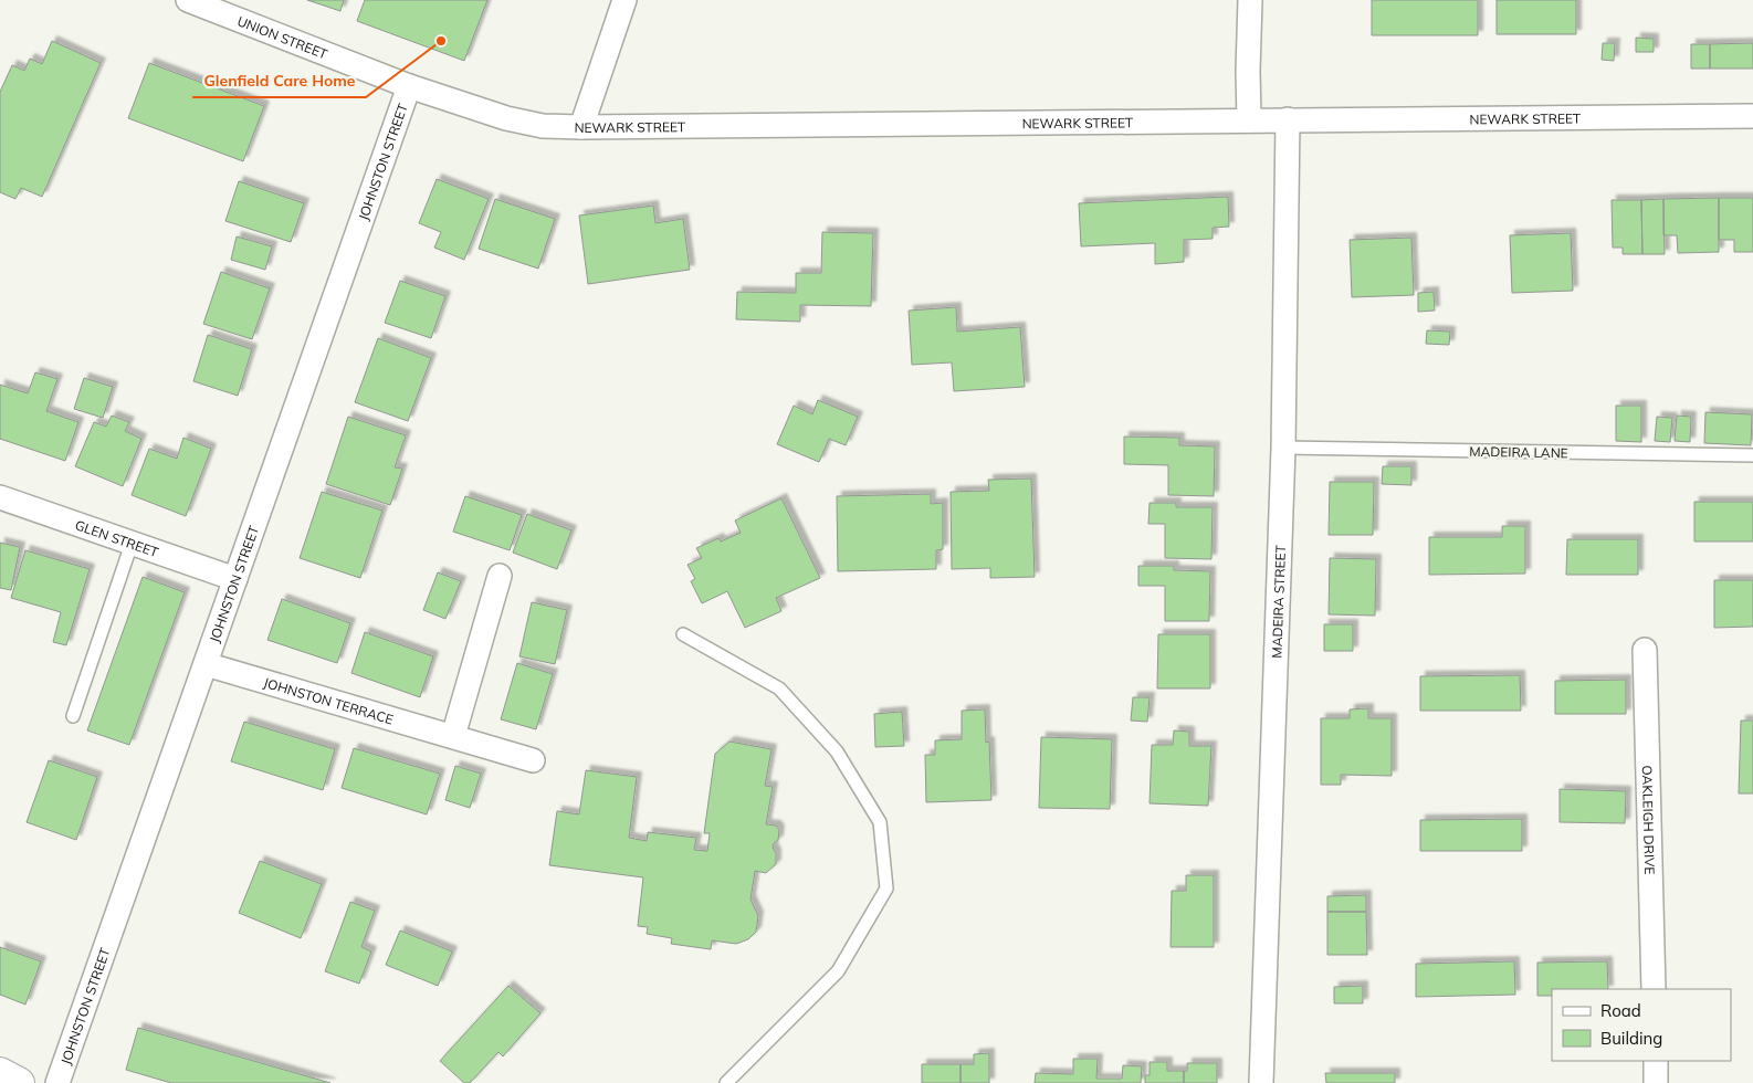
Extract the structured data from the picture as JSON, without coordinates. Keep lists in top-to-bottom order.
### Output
{
  "streets": {
    "street": [
      "UNION STREET",
      "NEWARK STREET",
      "JOHNSTON STREET",
      "GLEN STREET",
      "MADEIRA STREET",
      "JOHNSTON TERRACE",
      "OAKLEIGH DRIVE"
    ],
    "lane": ["MADEIRA LANE"]
  },
  "crossings": [
    ["UNION STREET", "NEWARK STREET"],
    ["UNION STREET", "JOHNSTON STREET"],
    ["NEWARK STREET", "JOHNSTON STREET"],
    ["NEWARK STREET", "MADEIRA STREET"],
    ["JOHNSTON STREET", "GLEN STREET"],
    ["JOHNSTON STREET", "JOHNSTON TERRACE"],
    ["MADEIRA LANE", "MADEIRA STREET"]
  ],
  "places": ["Glenfield Care Home"],
  "legend": ["Road", "Building"]
}
